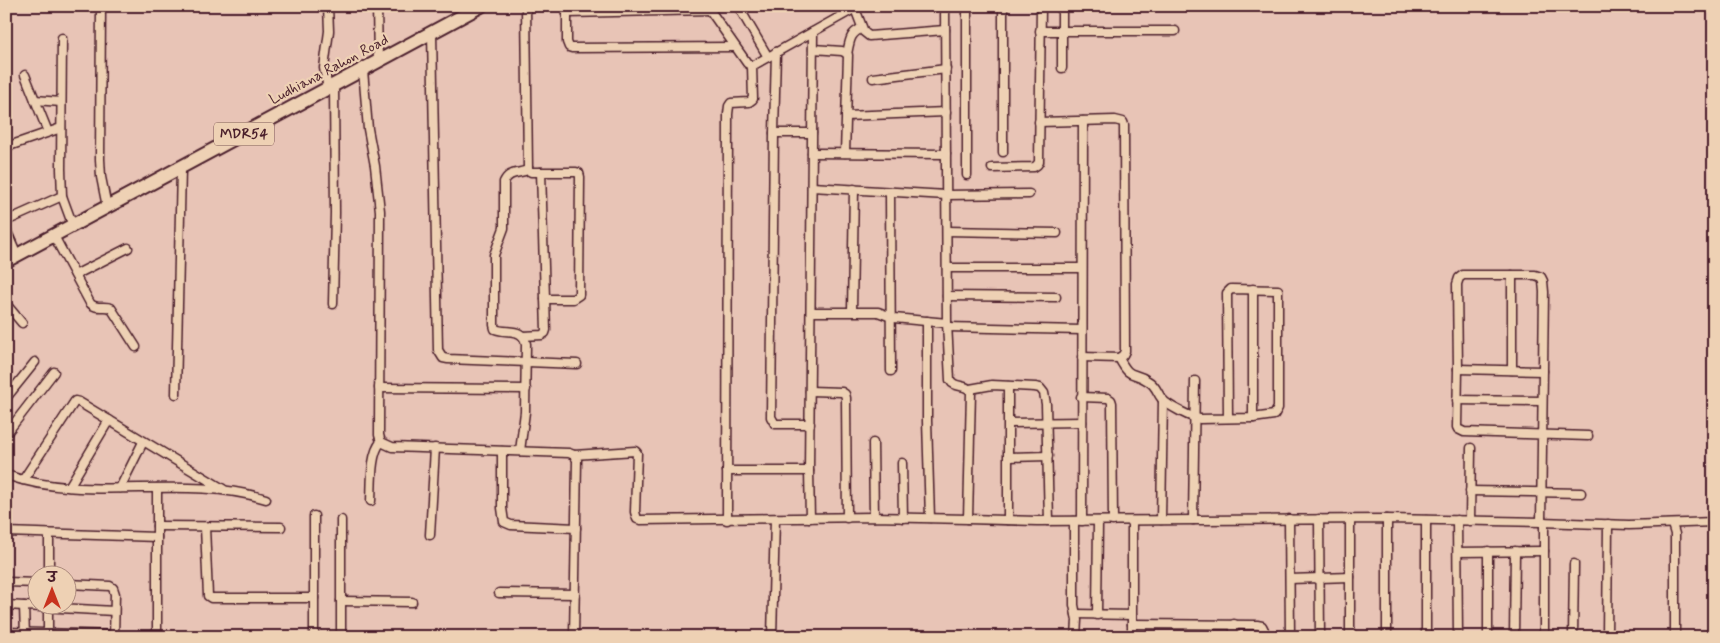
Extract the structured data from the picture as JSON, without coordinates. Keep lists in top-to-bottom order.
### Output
{
  "streets": {
    "main road": ["Ludhiana Rahon Road", "MDR54"]
  },
  "north": "top"
}
